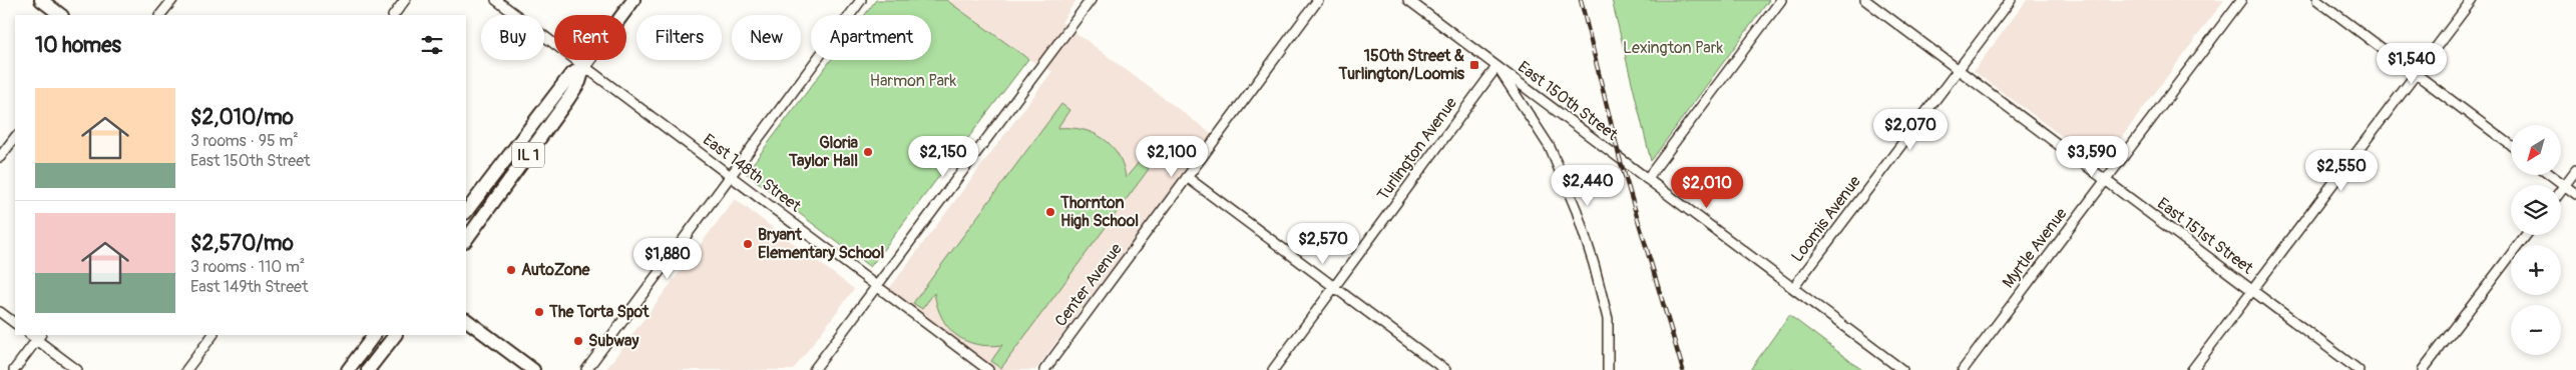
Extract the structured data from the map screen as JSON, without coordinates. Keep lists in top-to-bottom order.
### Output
{
  "streets": {
    "main road": ["IL 1"],
    "street": [
      "East 150th Street",
      "Turlington Avenue",
      "East 148th Street",
      "Loomis Avenue",
      "East 151st Street",
      "Myrtle Avenue",
      "Center Avenue"
    ]
  },
  "crossings": [
    ["East 150th Street", "Turlington Avenue"],
    ["East 150th Street", "Loomis Avenue"],
    ["IL 1", "East 148th Street"],
    ["Loomis Avenue", "East 151st Street"],
    ["East 151st Street", "Myrtle Avenue"]
  ],
  "parks": ["Lexington Park", "Harmon Park"],
  "places": {
    "transit": ["150th Street & Turlington/Loomis"],
    "other": [
      "Gloria Taylor Hall",
      "Thornton High School",
      "Bryant Elementary School",
      "AutoZone",
      "The Torta Spot",
      "Subway"
    ]
  },
  "north": "bottom left",
  "page": {
    "chip": [
      "Buy",
      "Rent",
      "Filters",
      "New",
      "Apartment"
    ],
    "heading": "10 homes",
    "price": [
      "$1,540",
      "$2,070",
      "$2,150",
      "$2,100",
      "$3,590",
      "$2,550",
      "$2,440",
      "$2,010",
      "$2,570",
      "$1,880"
    ],
    "list": [
      {
        "name": "$2,010/mo",
        "note": "3 rooms · 95 m² · East 150th Street"
      },
      {
        "name": "$2,570/mo",
        "note": "3 rooms · 110 m² · East 149th Street"
      }
    ],
    "map_buttons": ["+", "−"]
  }
}
